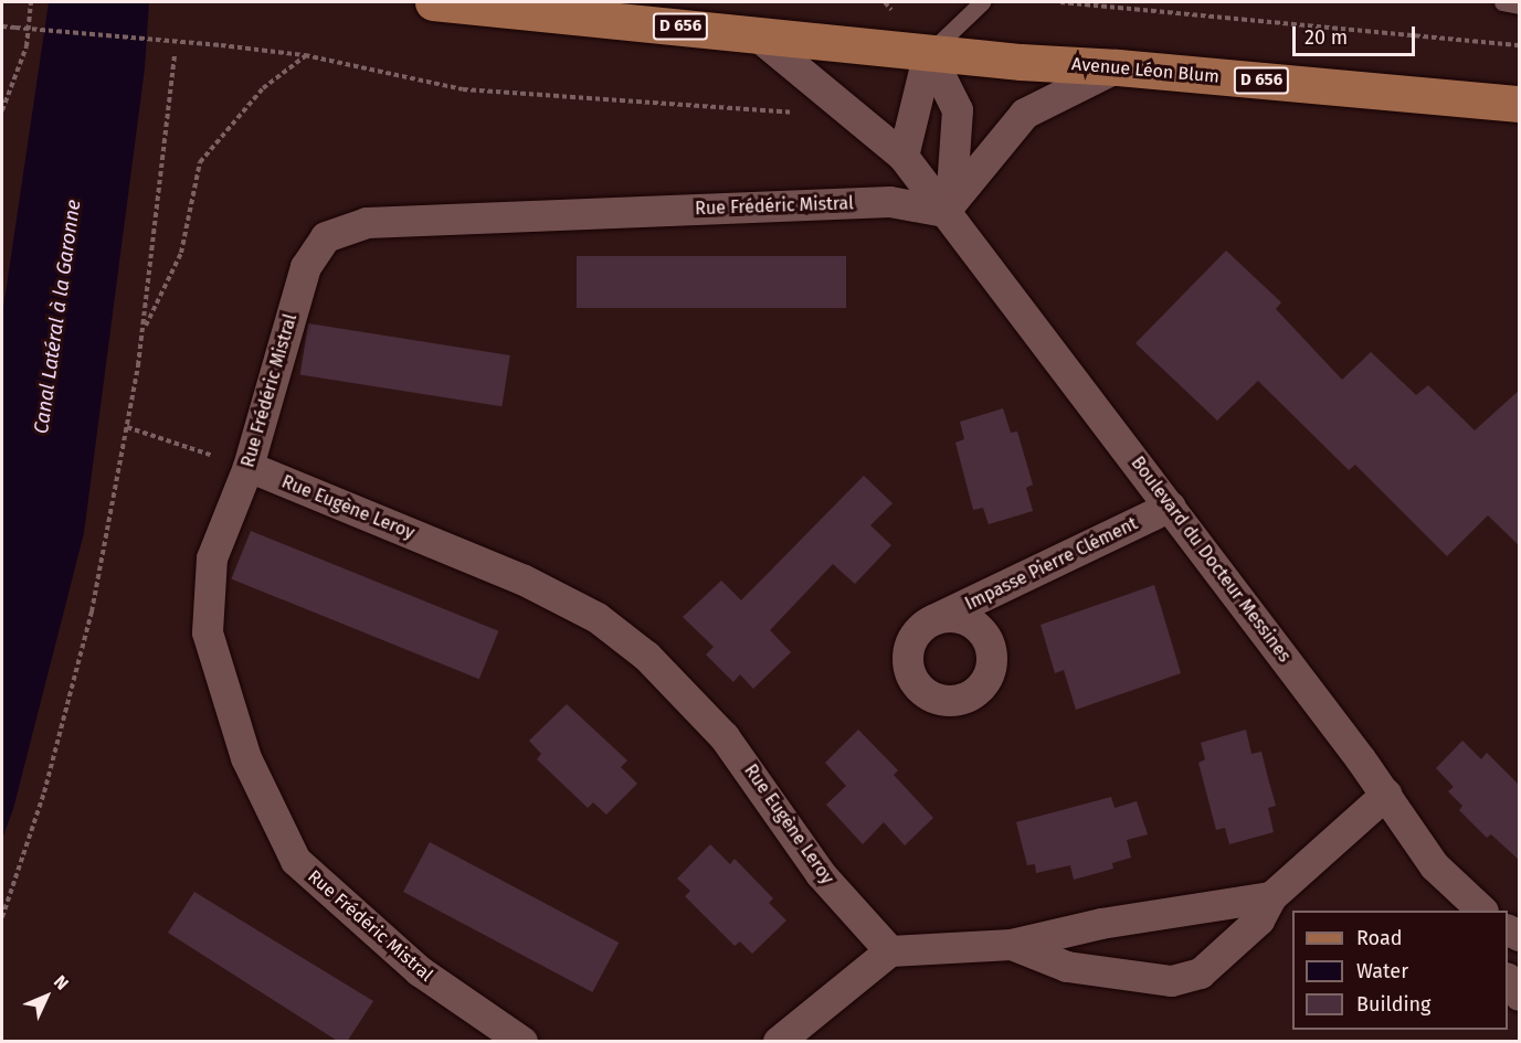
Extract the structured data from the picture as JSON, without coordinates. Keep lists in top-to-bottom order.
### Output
{
  "streets": {
    "main road": ["D 656", "Avenue Léon Blum"],
    "street": [
      "Rue Frédéric Mistral",
      "Rue Eugène Leroy",
      "Boulevard du Docteur Messines",
      "Impasse Pierre Clément"
    ]
  },
  "crossings": [
    ["Rue Frédéric Mistral", "Rue Eugène Leroy"],
    ["Rue Frédéric Mistral", "Boulevard du Docteur Messines"],
    ["Boulevard du Docteur Messines", "Impasse Pierre Clément"]
  ],
  "water": ["Canal Latéral à la Garonne"],
  "legend": ["Road", "Water", "Building"],
  "scale_bar": "20 m",
  "north": "top right"
}
